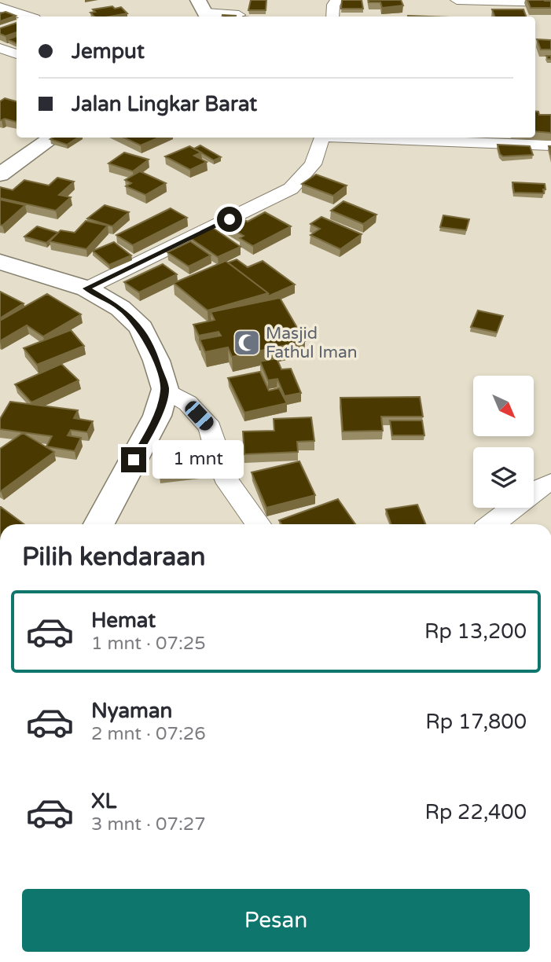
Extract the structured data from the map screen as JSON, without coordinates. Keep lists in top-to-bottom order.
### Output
{
  "places": {
    "mosque": ["Masjid Fathul Iman"]
  },
  "north": "bottom right",
  "page": {
    "banner": ["Jemput", "Jalan Lingkar Barat"],
    "bubble": "1 mnt",
    "heading": "Pilih kendaraan",
    "list": [
      {
        "name": "Hemat",
        "note": "1 mnt · 07:25",
        "value": "Rp 13,200"
      },
      {
        "name": "Nyaman",
        "note": "2 mnt · 07:26",
        "value": "Rp 17,800"
      },
      {
        "name": "XL",
        "note": "3 mnt · 07:27",
        "value": "Rp 22,400"
      }
    ],
    "buttons": "Pesan"
  }
}
